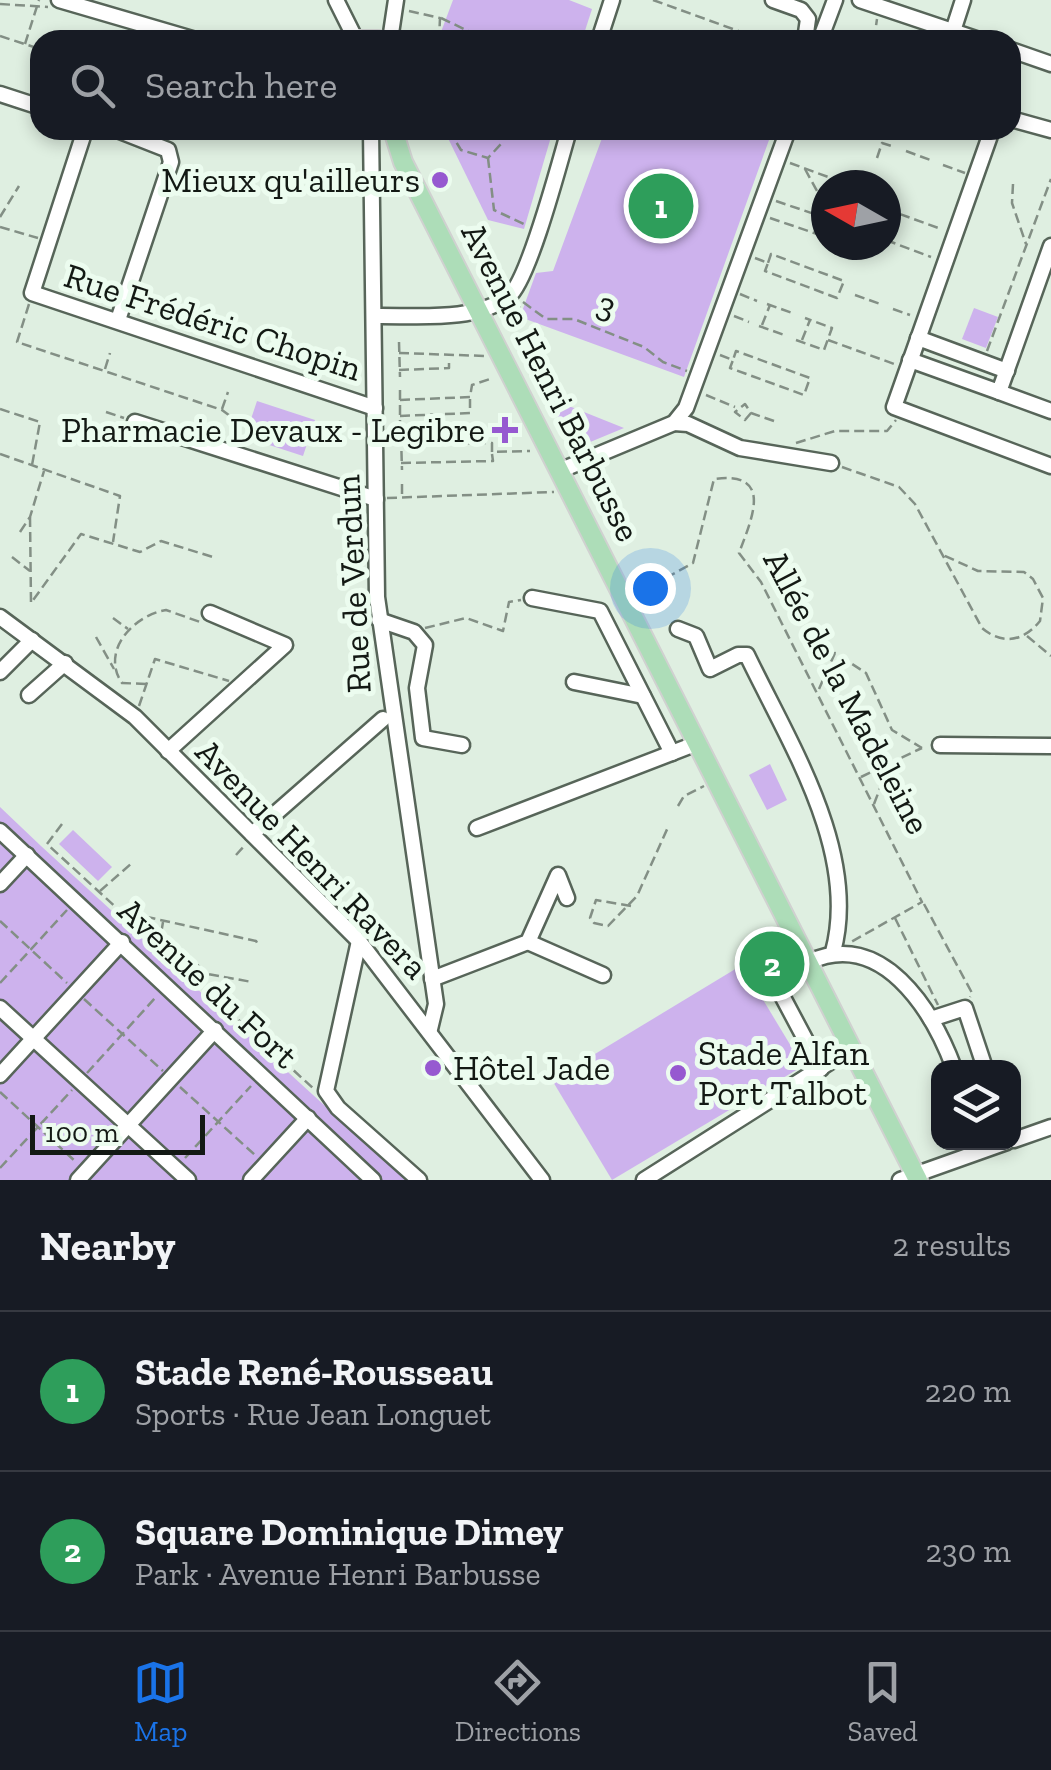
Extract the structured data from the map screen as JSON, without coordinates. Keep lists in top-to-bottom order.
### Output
{
  "streets": {
    "main road": ["Avenue Henri Barbusse"],
    "street": [
      "Rue Frédéric Chopin",
      "Rue de Verdun",
      "Avenue Henri Ravera",
      "Avenue du Fort"
    ],
    "path": ["3", "Allée de la Madeleine"]
  },
  "crossings": [
    ["Rue Frédéric Chopin", "Rue de Verdun"],
    ["Rue de Verdun", "Avenue Henri Ravera"]
  ],
  "places": {
    "other": ["Mieux qu'ailleurs", "Hôtel Jade", "Stade Alfan Port Talbot"],
    "health": ["Pharmacie Devaux - Legibre"]
  },
  "scale_bar": "100 m",
  "north": "left",
  "page": {
    "search": "Search here",
    "pins": ["1", "2"],
    "scale": "100 m",
    "heading": ["Nearby", "2 results"],
    "list": [
      {
        "mark": "1",
        "name": "Stade René-Rousseau",
        "note": "Sports · Rue Jean Longuet",
        "value": "220 m"
      },
      {
        "mark": "2",
        "name": "Square Dominique Dimey",
        "note": "Park · Avenue Henri Barbusse",
        "value": "230 m"
      }
    ],
    "nav": ["Map", "Directions", "Saved"]
  }
}
